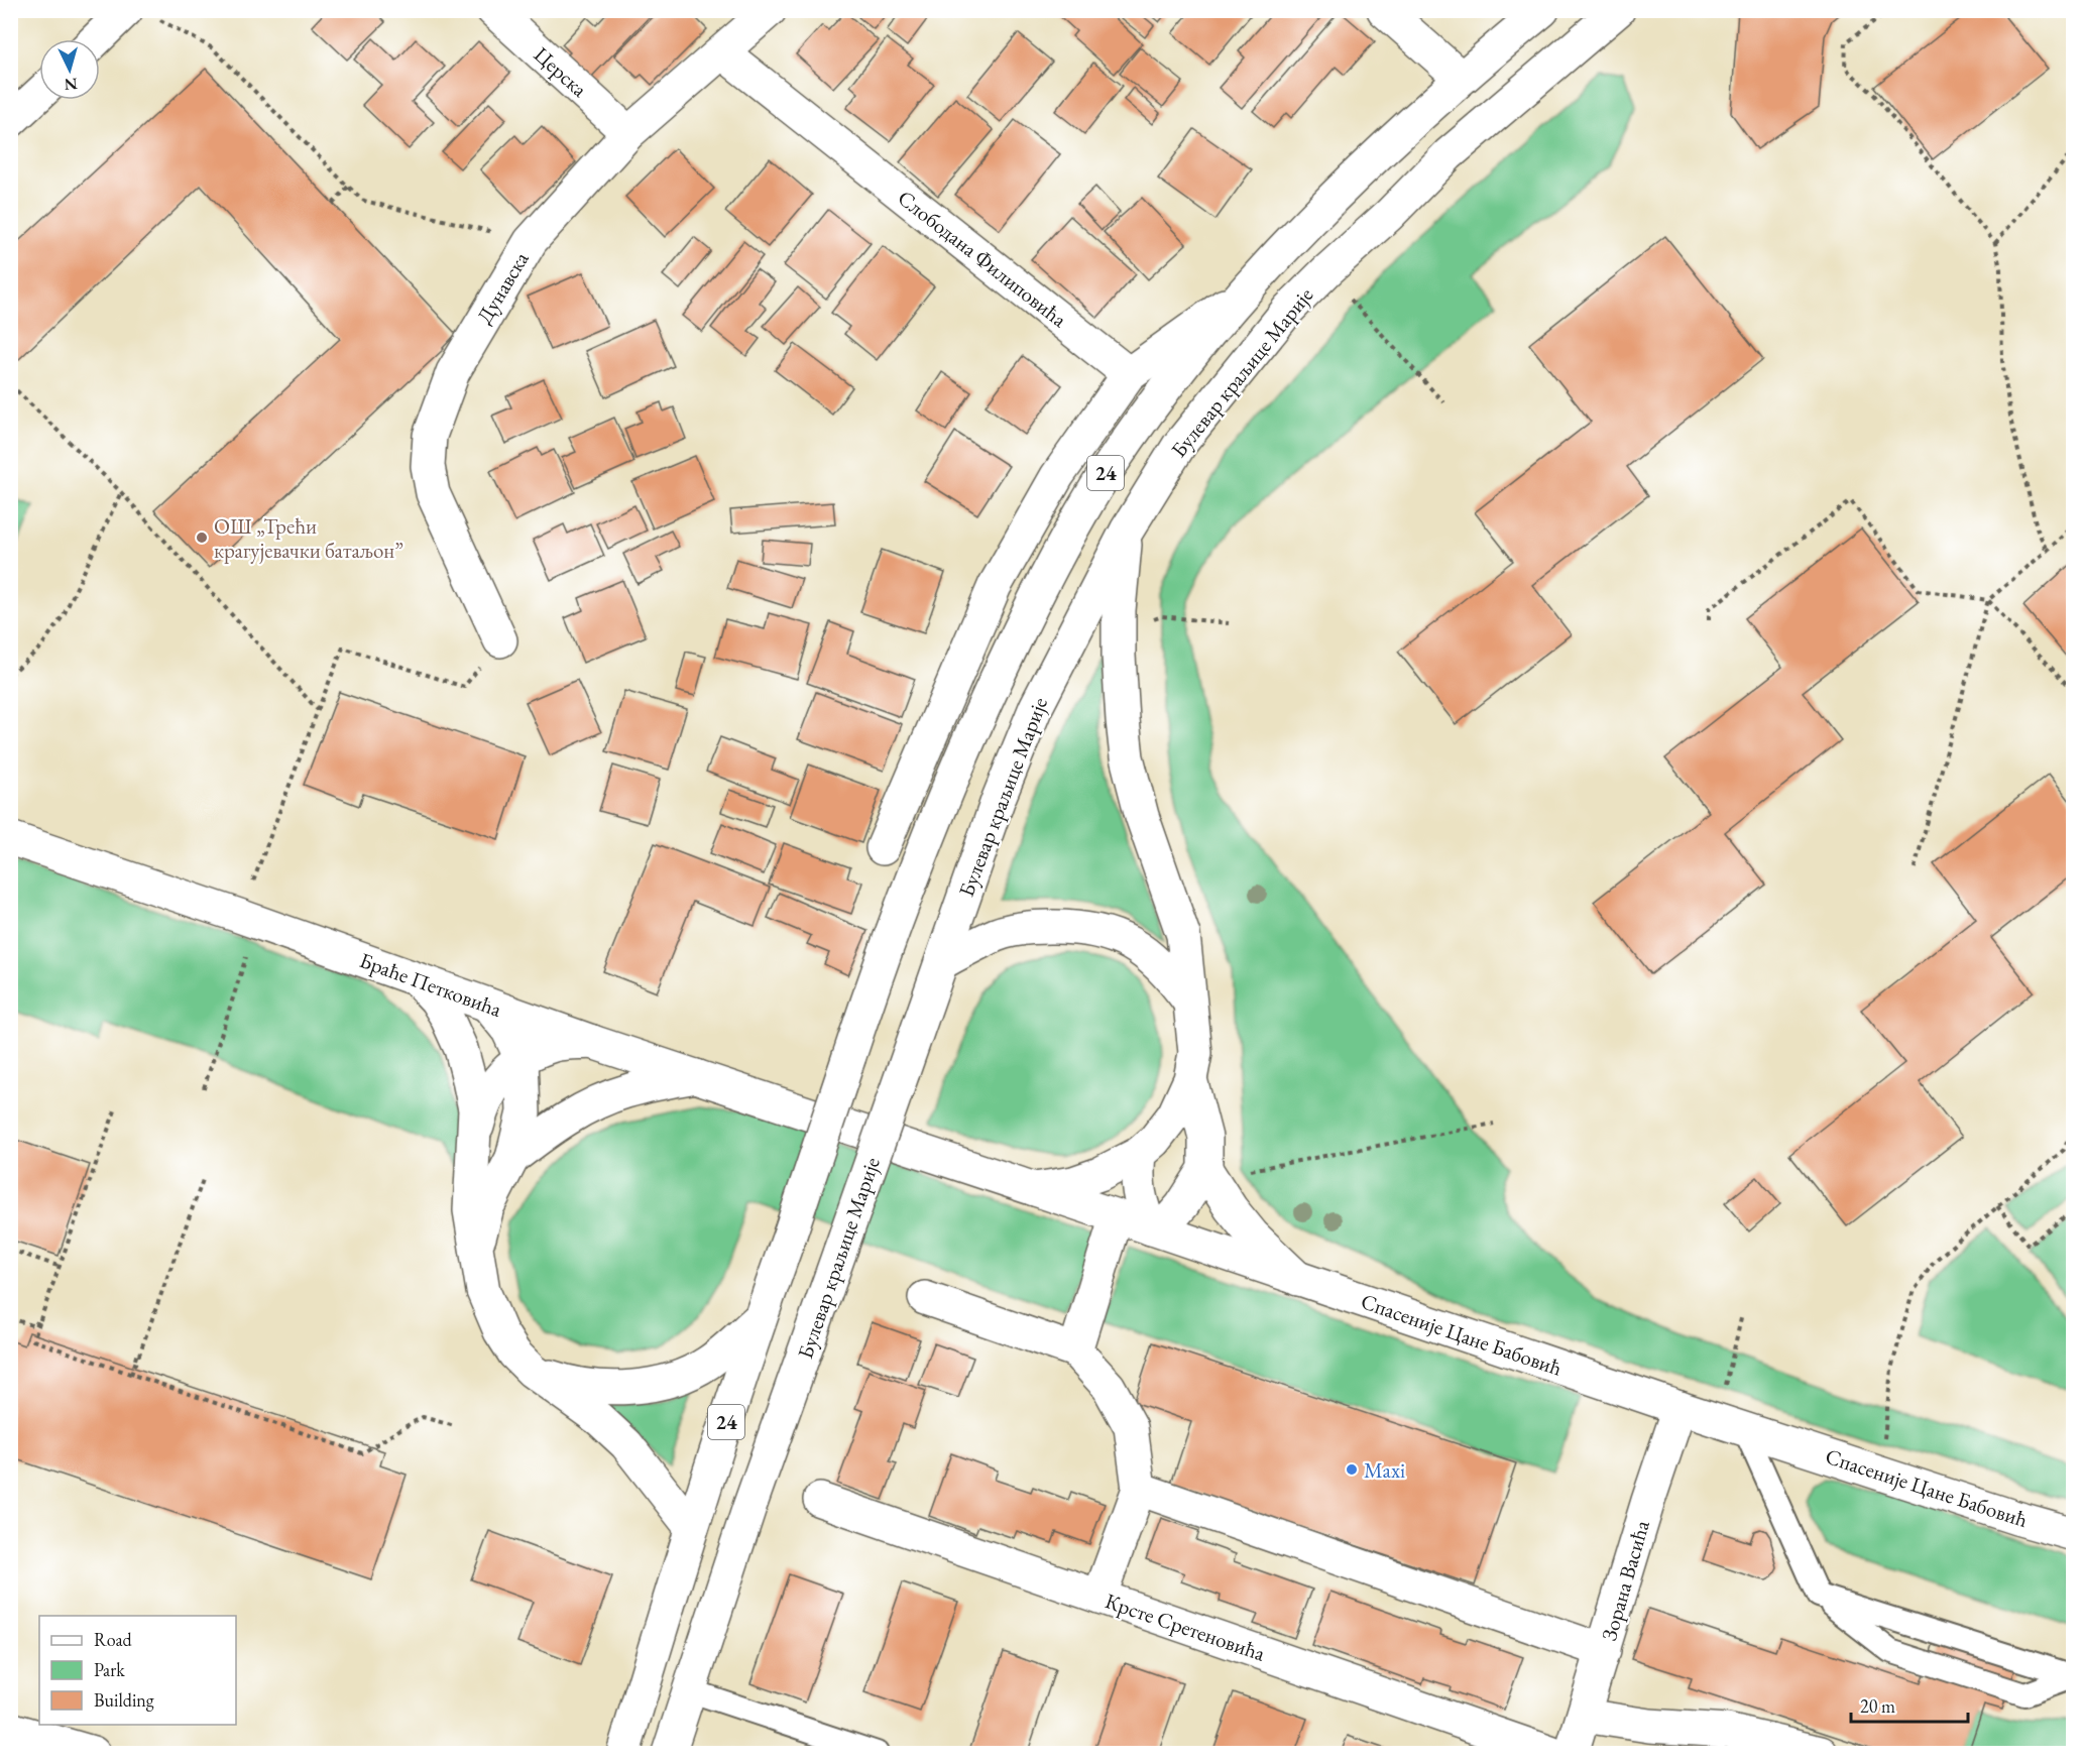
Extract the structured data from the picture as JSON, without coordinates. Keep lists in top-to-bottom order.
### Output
{
  "streets": {
    "street": [
      "Церска",
      "Слободана Филиповића",
      "Дунавска",
      "Булевар краљице Марије",
      "24",
      "Браће Петковића",
      "Спасеније Цане Бабовић",
      "Зорана Васића",
      "Крсте Сретеновића"
    ]
  },
  "crossings": [
    ["Церска", "Дунавска"],
    ["Слободана Филиповића", "Дунавска"],
    ["Браће Петковића", "Спасеније Цане Бабовић"],
    ["Спасеније Цане Бабовић", "Зорана Васића"]
  ],
  "places": ["ОШ „Трећи крагујевачки батаљон”", "Maxi"],
  "legend": ["Road", "Park", "Building"],
  "scale_bar": "20 m",
  "north": "bottom"
}
